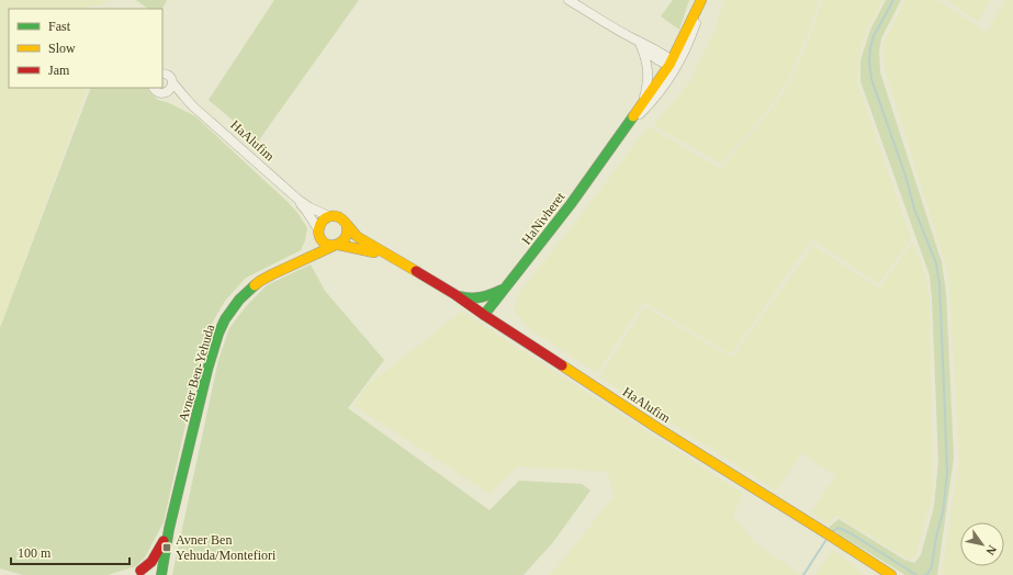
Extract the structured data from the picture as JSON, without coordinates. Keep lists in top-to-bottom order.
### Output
{
  "streets": {
    "street": ["HaAlufim", "HaNivheret", "Avner Ben-Yehuda"]
  },
  "crossings": [
    ["HaAlufim", "HaNivheret"],
    ["HaAlufim", "Avner Ben-Yehuda"]
  ],
  "places": {
    "transit": ["Avner Ben Yehuda/Montefiori"]
  },
  "legend": ["Fast", "Slow", "Jam"],
  "scale_bar": "100 m",
  "north": "bottom right"
}
